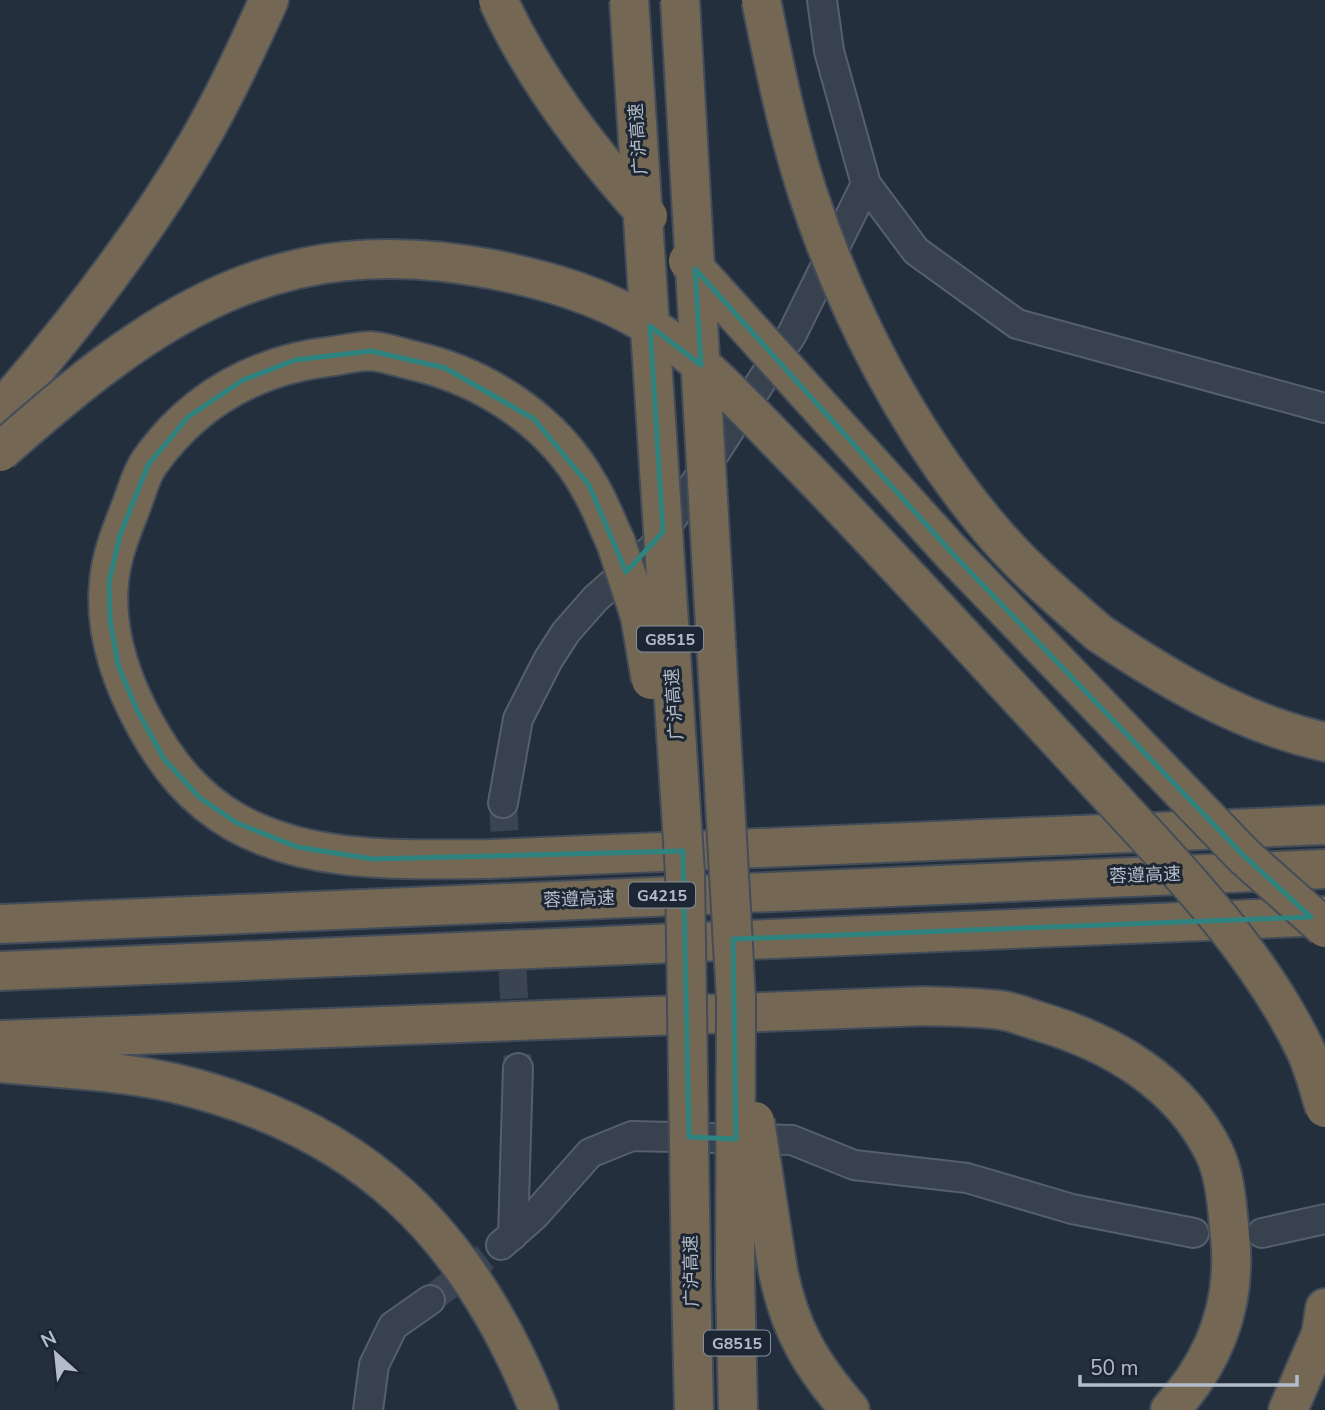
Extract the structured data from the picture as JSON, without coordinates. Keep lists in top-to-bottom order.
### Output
{
  "streets": {
    "highway": [
      "广泸高速",
      "G8515",
      "蓉遵高速",
      "G4215"
    ]
  },
  "scale_bar": "50 m",
  "north": "top left"
}
